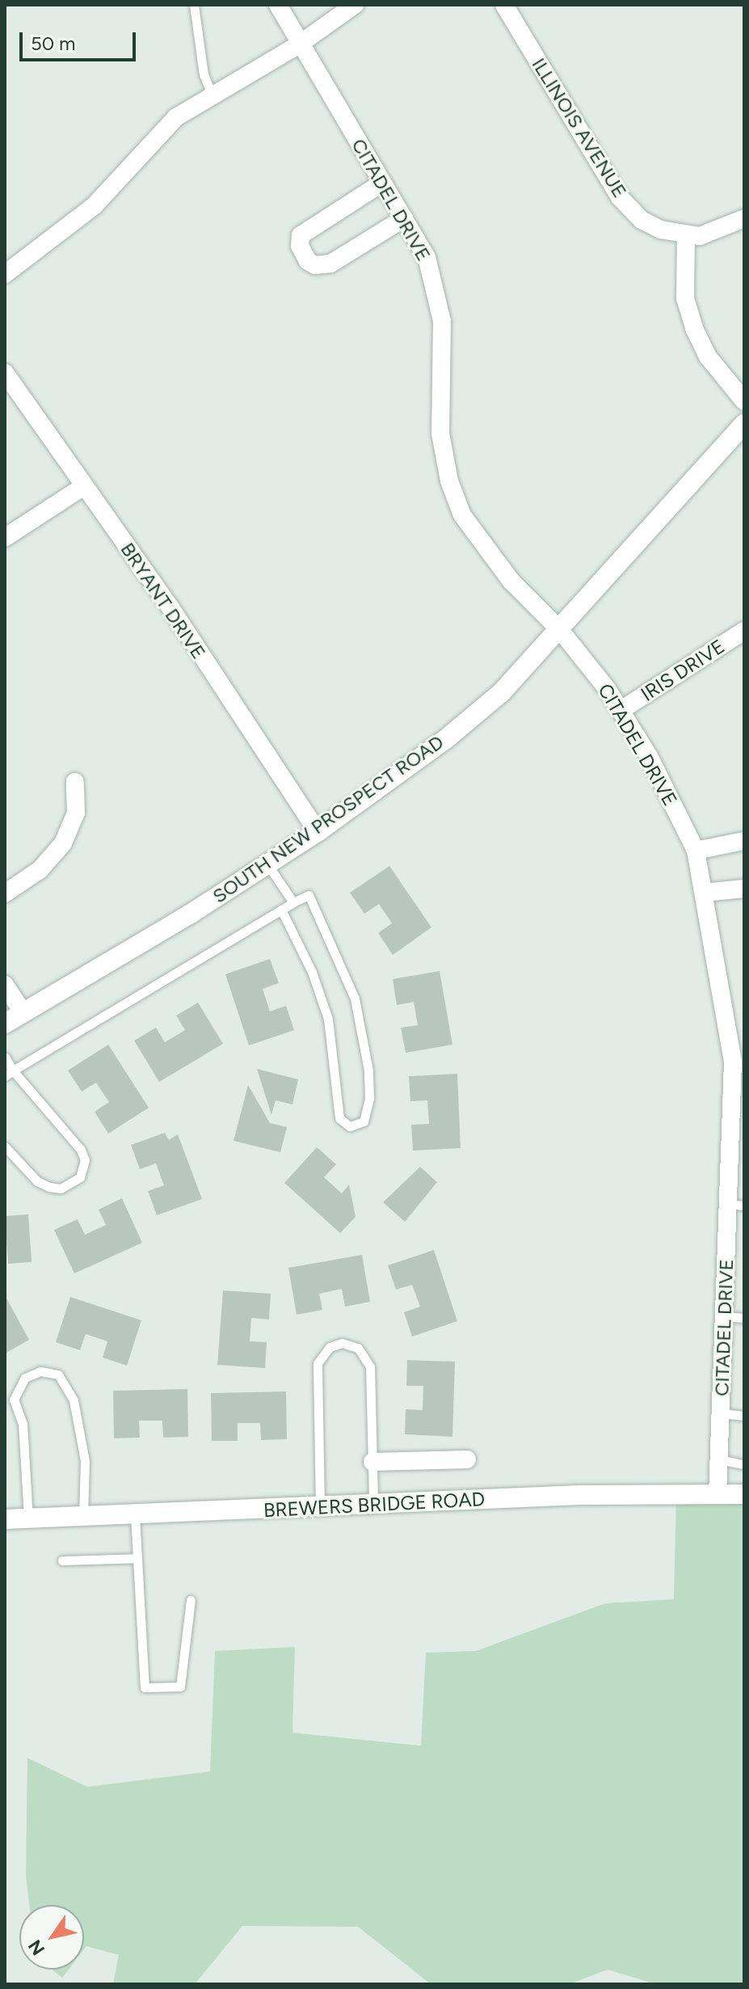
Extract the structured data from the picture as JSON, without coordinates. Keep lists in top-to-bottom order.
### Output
{
  "streets": {
    "main road": ["SOUTH NEW PROSPECT ROAD", "BREWERS BRIDGE ROAD"],
    "street": [
      "ILLINOIS AVENUE",
      "CITADEL DRIVE",
      "BRYANT DRIVE",
      "IRIS DRIVE"
    ]
  },
  "crossings": [
    ["CITADEL DRIVE", "IRIS DRIVE"],
    ["CITADEL DRIVE", "SOUTH NEW PROSPECT ROAD"],
    ["CITADEL DRIVE", "BREWERS BRIDGE ROAD"],
    ["BRYANT DRIVE", "SOUTH NEW PROSPECT ROAD"]
  ],
  "scale_bar": "50 m",
  "north": "bottom left"
}
